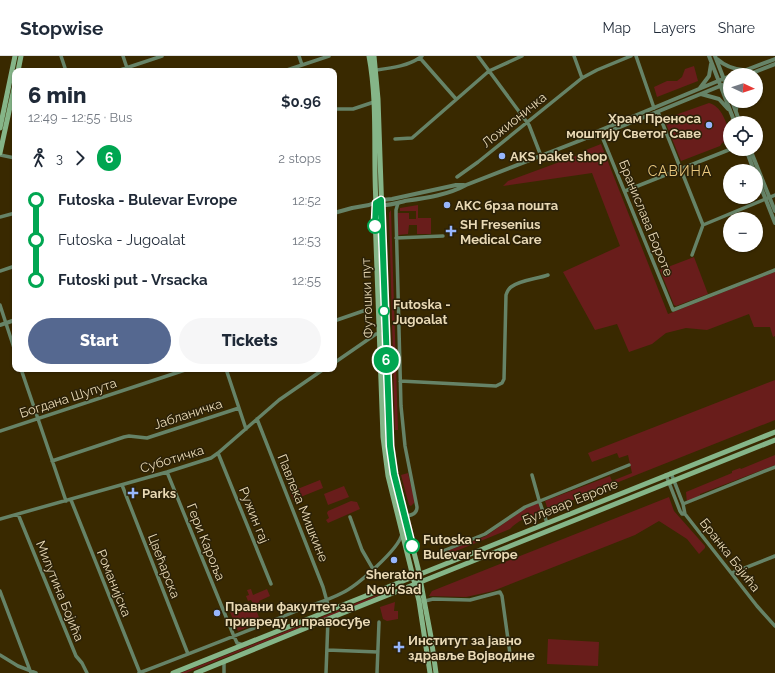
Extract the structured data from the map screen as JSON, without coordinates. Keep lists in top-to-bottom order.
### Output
{
  "streets": {
    "main road": ["Футошки пут", "Булевар Европе"],
    "street": [
      "Ложионичка",
      "Бранислава Бороте",
      "Богдана Шупута",
      "Јабланичка",
      "Суботичка",
      "Павлека Мишкине",
      "Ружин гај",
      "Гери Кароља",
      "Бранка Бајића",
      "Цвећарска",
      "Романијска",
      "Милутина Бојића"
    ]
  },
  "crossings": [
    ["Футошки пут", "Булевар Европе"],
    ["Суботичка", "Павлека Мишкине"],
    ["Суботичка", "Ружин гај"],
    ["Суботичка", "Гери Кароља"],
    ["Суботичка", "Цвећарска"],
    ["Суботичка", "Романијска"],
    ["Суботичка", "Милутина Бојића"],
    ["Булевар Европе", "Гери Кароља"],
    ["Булевар Европе", "Бранка Бајића"]
  ],
  "districts": ["САВИНА"],
  "places": {
    "other": [
      "Храм Преноса моштију Светог Саве",
      "AKS paket shop",
      "АКС брза пошта",
      "Futoska - Jugoalat",
      "Futoska - Bulevar Evrope",
      "Sheraton Novi Sad",
      "Правни факултет за привреду и правосуђе"
    ],
    "health": ["SH Fresenius Medical Care", "Parks", "Институт за јавно здравље Војводине"]
  },
  "lines": ["bus line 6"],
  "north": "right",
  "page": {
    "header": "Stopwise",
    "nav": ["Map", "Layers", "Share"],
    "on_map": "6",
    "map_buttons": ["+", "−"],
    "heading": ["6 min", "12:49 – 12:55 · Bus", "$0.96"],
    "legs": ["3", "6", "2 stops"],
    "list": [
      {
        "name": "Futoska - Bulevar Evrope",
        "value": "12:52"
      },
      {
        "name": "Futoska - Jugoalat",
        "value": "12:53"
      },
      {
        "name": "Futoski put - Vrsacka",
        "value": "12:55"
      }
    ],
    "buttons": ["Start", "Tickets"]
  }
}
